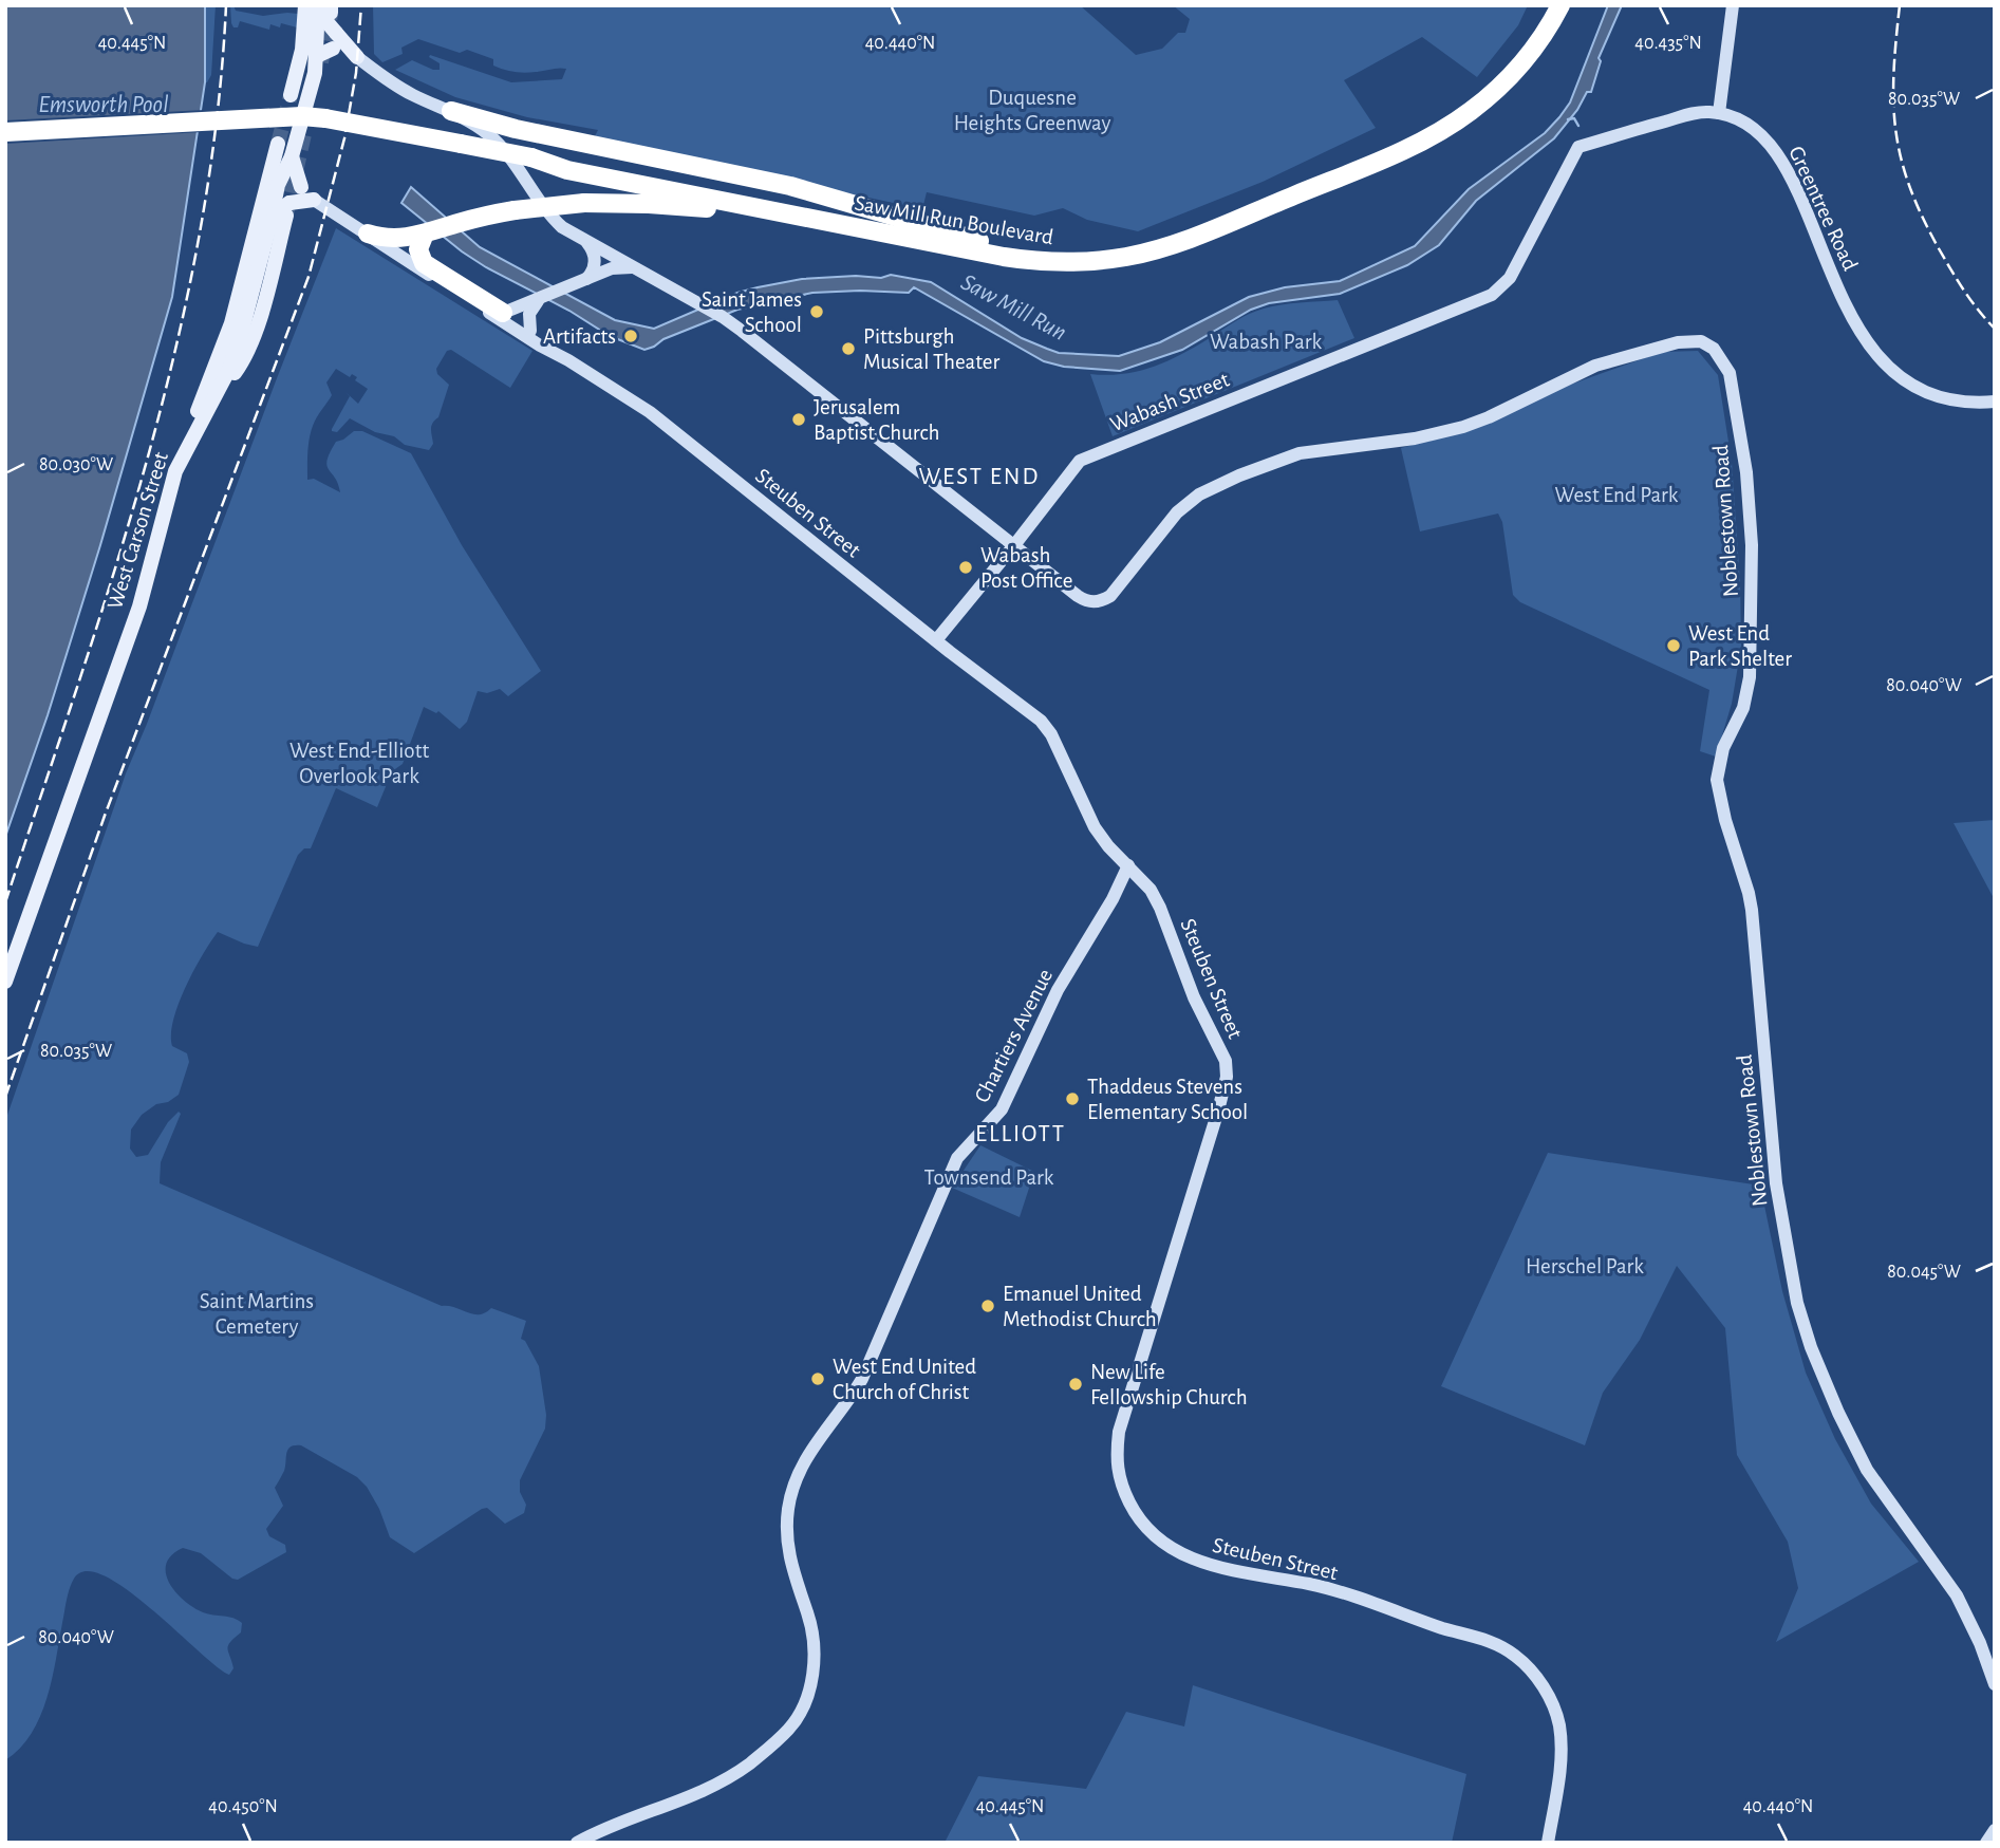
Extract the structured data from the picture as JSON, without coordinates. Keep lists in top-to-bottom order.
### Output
{
  "streets": {
    "highway": ["Saw Mill Run Boulevard"],
    "main road": [
      "Greentree Road",
      "Wabash Street",
      "Steuben Street",
      "Noblestown Road",
      "West Carson Street",
      "Chartiers Avenue"
    ]
  },
  "crossings": [
    ["Greentree Road", "Wabash Street"],
    ["Saw Mill Run Boulevard", "West Carson Street"],
    ["Wabash Street", "Steuben Street"],
    ["Wabash Street", "Noblestown Road"],
    ["Steuben Street", "Chartiers Avenue"]
  ],
  "districts": ["WEST END", "ELLIOTT"],
  "water": ["Emsworth Pool", "Saw Mill Run"],
  "parks": [
    "Duquesne Heights Greenway",
    "Wabash Park",
    "West End Park",
    "West End-Elliott Overlook Park",
    "Townsend Park",
    "Herschel Park",
    "Saint Martins Cemetery"
  ],
  "places": [
    "Saint James School",
    "Artifacts",
    "Pittsburgh Musical Theater",
    "Jerusalem Baptist Church",
    "Wabash Post Office",
    "West End Park Shelter",
    "Thaddeus Stevens Elementary School",
    "Emanuel United Methodist Church",
    "West End United Church of Christ",
    "New Life Fellowship Church"
  ],
  "coordinates": [
    "40.435°N",
    "40.445°N",
    "40.440°N",
    "80.035°W",
    "80.030°W",
    "80.040°W",
    "80.045°W",
    "40.450°N"
  ]
}
